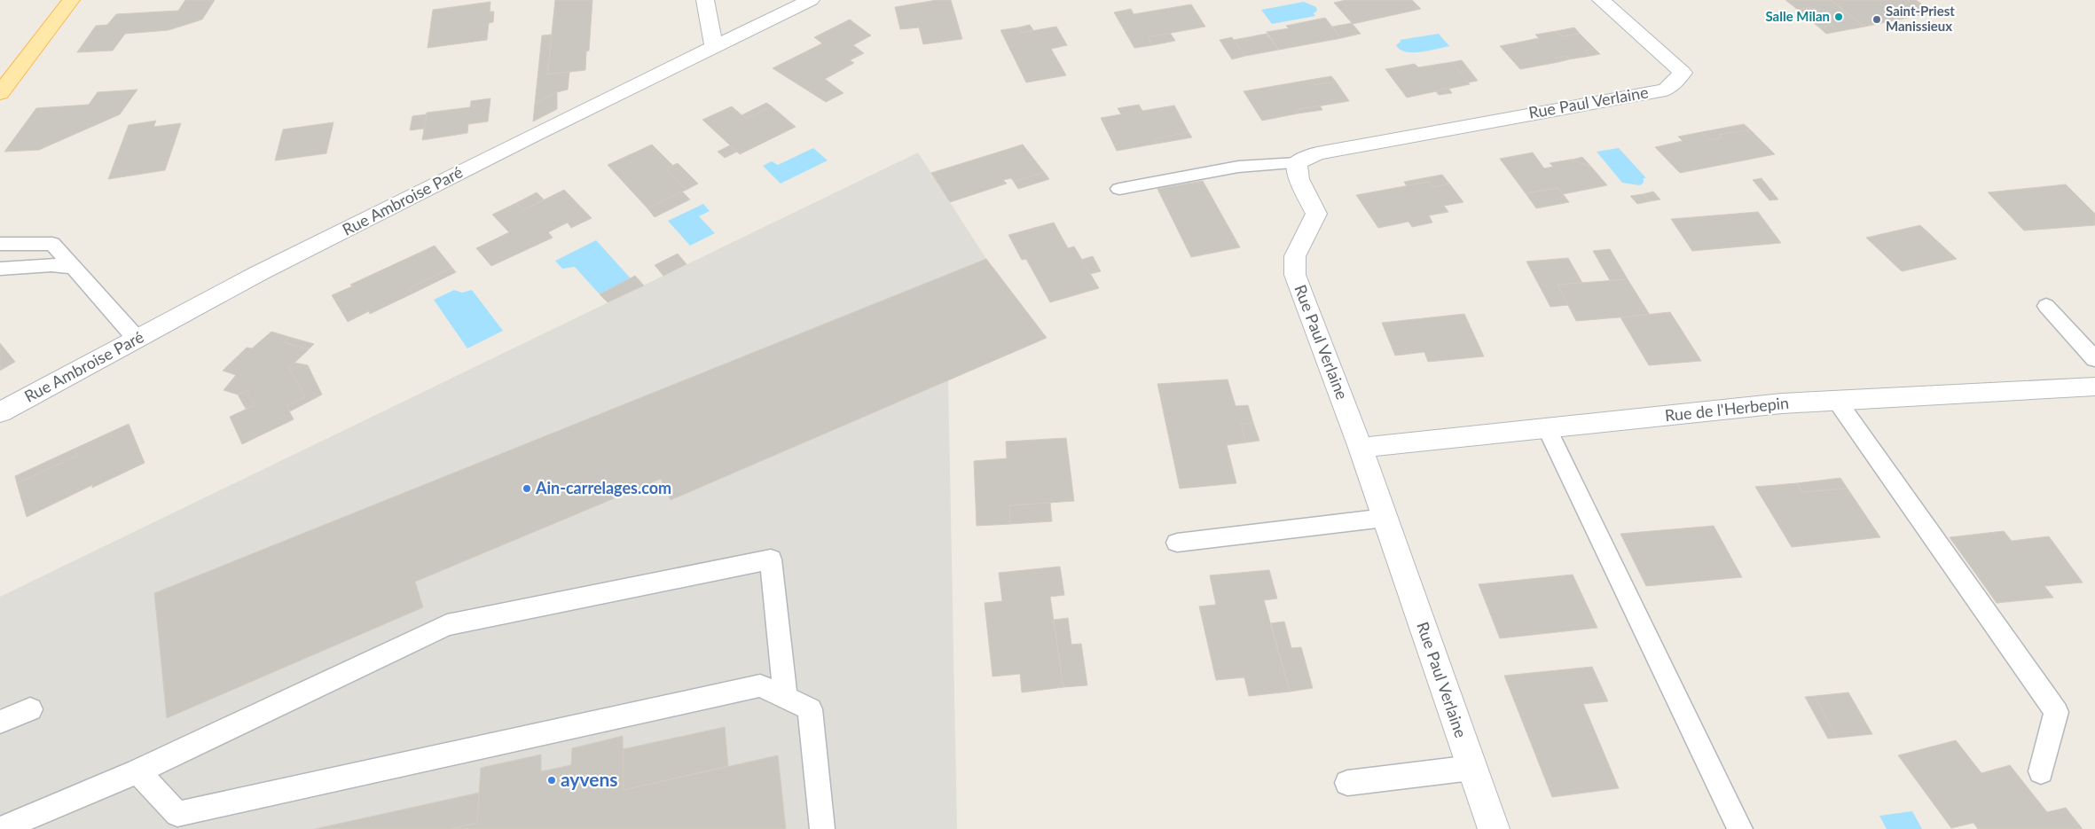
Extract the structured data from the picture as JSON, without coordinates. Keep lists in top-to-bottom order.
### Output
{
  "streets": {
    "street": ["Rue Paul Verlaine", "Rue Ambroise Paré", "Rue de l'Herbepin"]
  },
  "crossings": [
    ["Rue Paul Verlaine", "Rue de l'Herbepin"]
  ],
  "places": [
    "Salle Milan",
    "Saint-Priest Manissieux",
    "Ain-carrelages.com",
    "ayvens"
  ]
}
